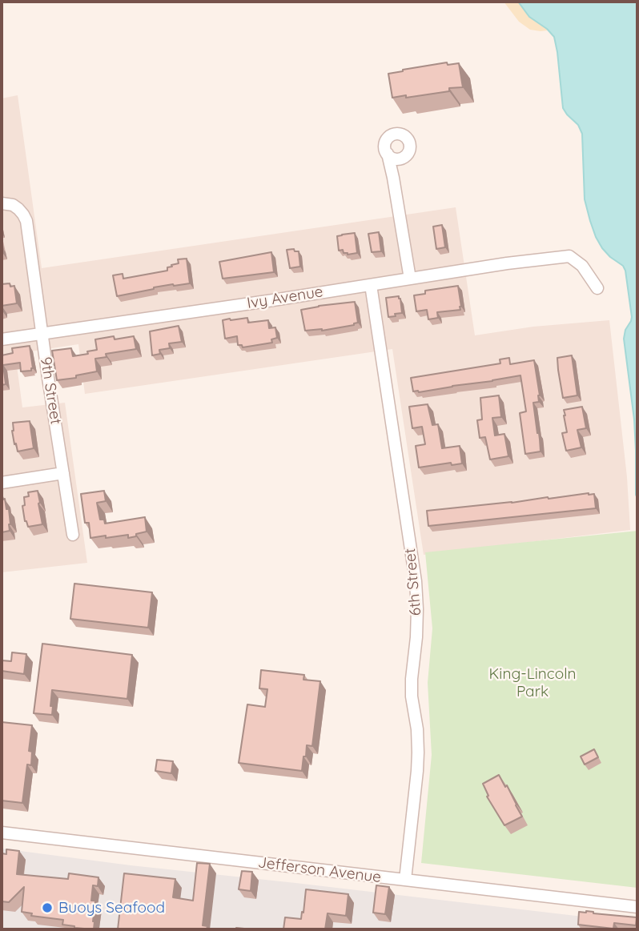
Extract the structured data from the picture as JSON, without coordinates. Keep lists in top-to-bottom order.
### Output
{
  "streets": {
    "street": [
      "Ivy Avenue",
      "9th Street",
      "6th Street",
      "Jefferson Avenue"
    ]
  },
  "crossings": [
    ["Ivy Avenue", "9th Street"],
    ["Ivy Avenue", "6th Street"],
    ["6th Street", "Jefferson Avenue"]
  ],
  "parks": ["King-Lincoln Park"],
  "places": ["Buoys Seafood"]
}
